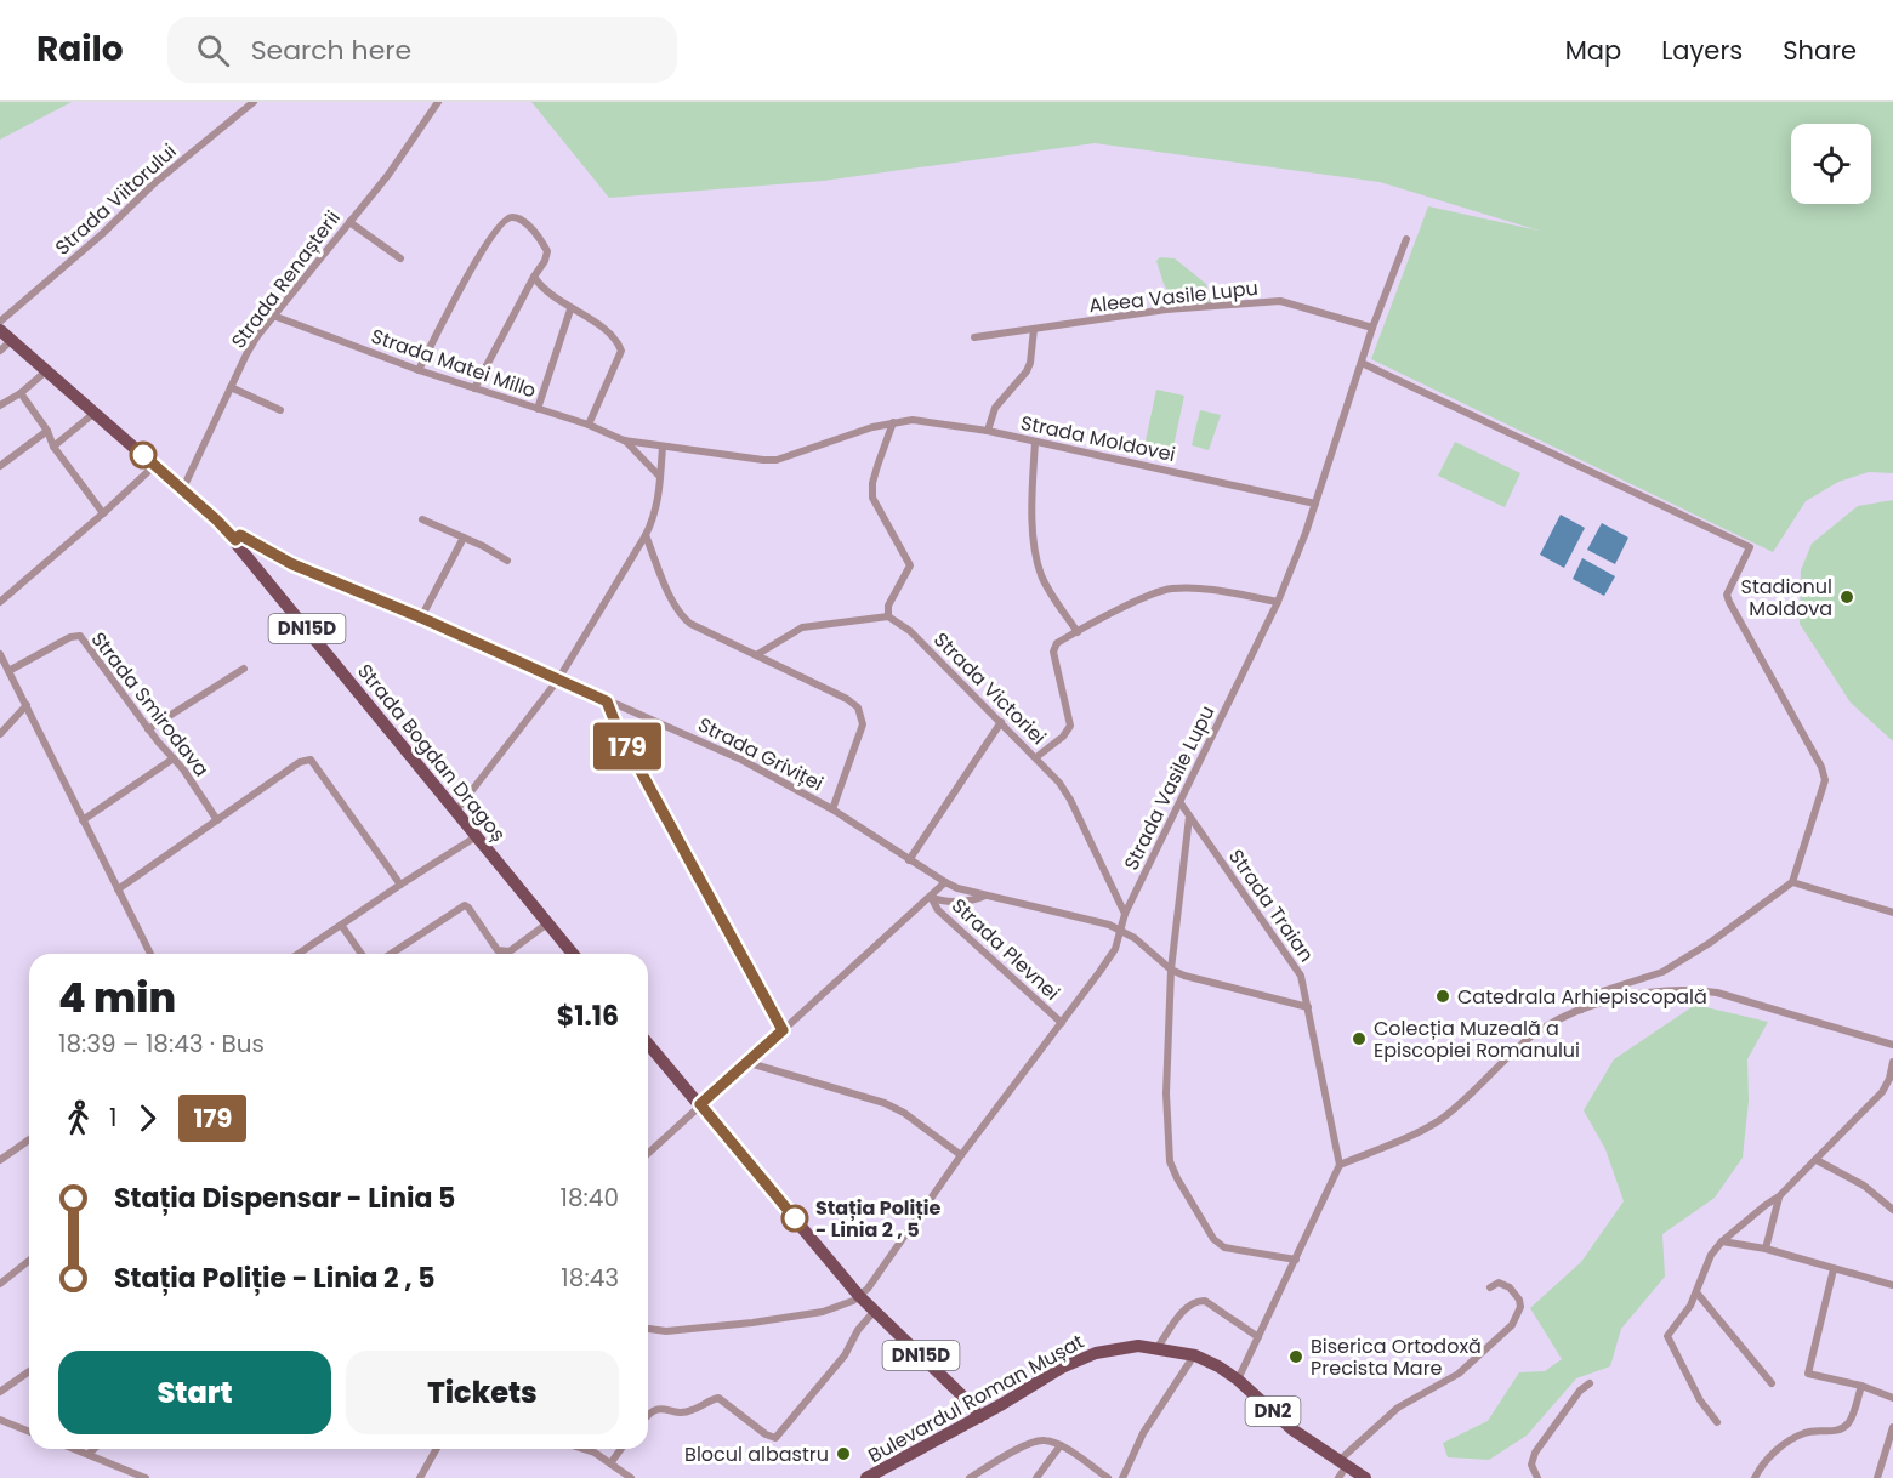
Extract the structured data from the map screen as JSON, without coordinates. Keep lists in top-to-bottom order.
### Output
{
  "streets": {
    "main road": [
      "DN15D",
      "Strada Bogdan Dragoș",
      "Bulevardul Roman Mușat",
      "DN2"
    ],
    "street": [
      "Strada Viitorului",
      "Strada Renașterii",
      "Aleea Vasile Lupu",
      "Strada Matei Millo",
      "Strada Moldovei",
      "Strada Victoriei",
      "Strada Smirodava",
      "Strada Griviței",
      "Strada Vasile Lupu",
      "Strada Traian",
      "Strada Plevnei"
    ]
  },
  "crossings": [
    ["Strada Renașterii", "Strada Matei Millo"],
    ["Strada Renașterii", "Strada Bogdan Dragoș"],
    ["Aleea Vasile Lupu", "Strada Vasile Lupu"],
    ["Strada Matei Millo", "Strada Moldovei"],
    ["Strada Moldovei", "Strada Vasile Lupu"],
    ["DN15D", "Strada Vasile Lupu"],
    ["DN15D", "Bulevardul Roman Mușat"],
    ["Strada Victoriei", "Strada Vasile Lupu"],
    ["Strada Bogdan Dragoș", "Strada Griviței"],
    ["Strada Griviței", "Strada Vasile Lupu"],
    ["Strada Griviței", "Strada Traian"],
    ["Strada Griviței", "Strada Plevnei"],
    ["Strada Vasile Lupu", "Strada Traian"],
    ["Strada Vasile Lupu", "Strada Plevnei"]
  ],
  "places": [
    "Stadionul Moldova",
    "Catedrala Arhiepiscopală",
    "Colecția Muzeală a Episcopiei Romanului",
    "Stația Poliție - Linia 2 , 5",
    "Biserica Ortodoxă Precista Mare",
    "Blocul albastru"
  ],
  "lines": ["bus line 179"],
  "page": {
    "header": "Railo",
    "search": "Search here",
    "nav": ["Map", "Layers", "Share"],
    "on_map": "179",
    "heading": ["4 min", "18:39 – 18:43 · Bus", "$1.16"],
    "legs": ["1", "179"],
    "list": [
      {
        "name": "Stația Dispensar - Linia 5",
        "value": "18:40"
      },
      {
        "name": "Stația Poliție - Linia 2 , 5",
        "value": "18:43"
      }
    ],
    "buttons": ["Start", "Tickets"]
  }
}
